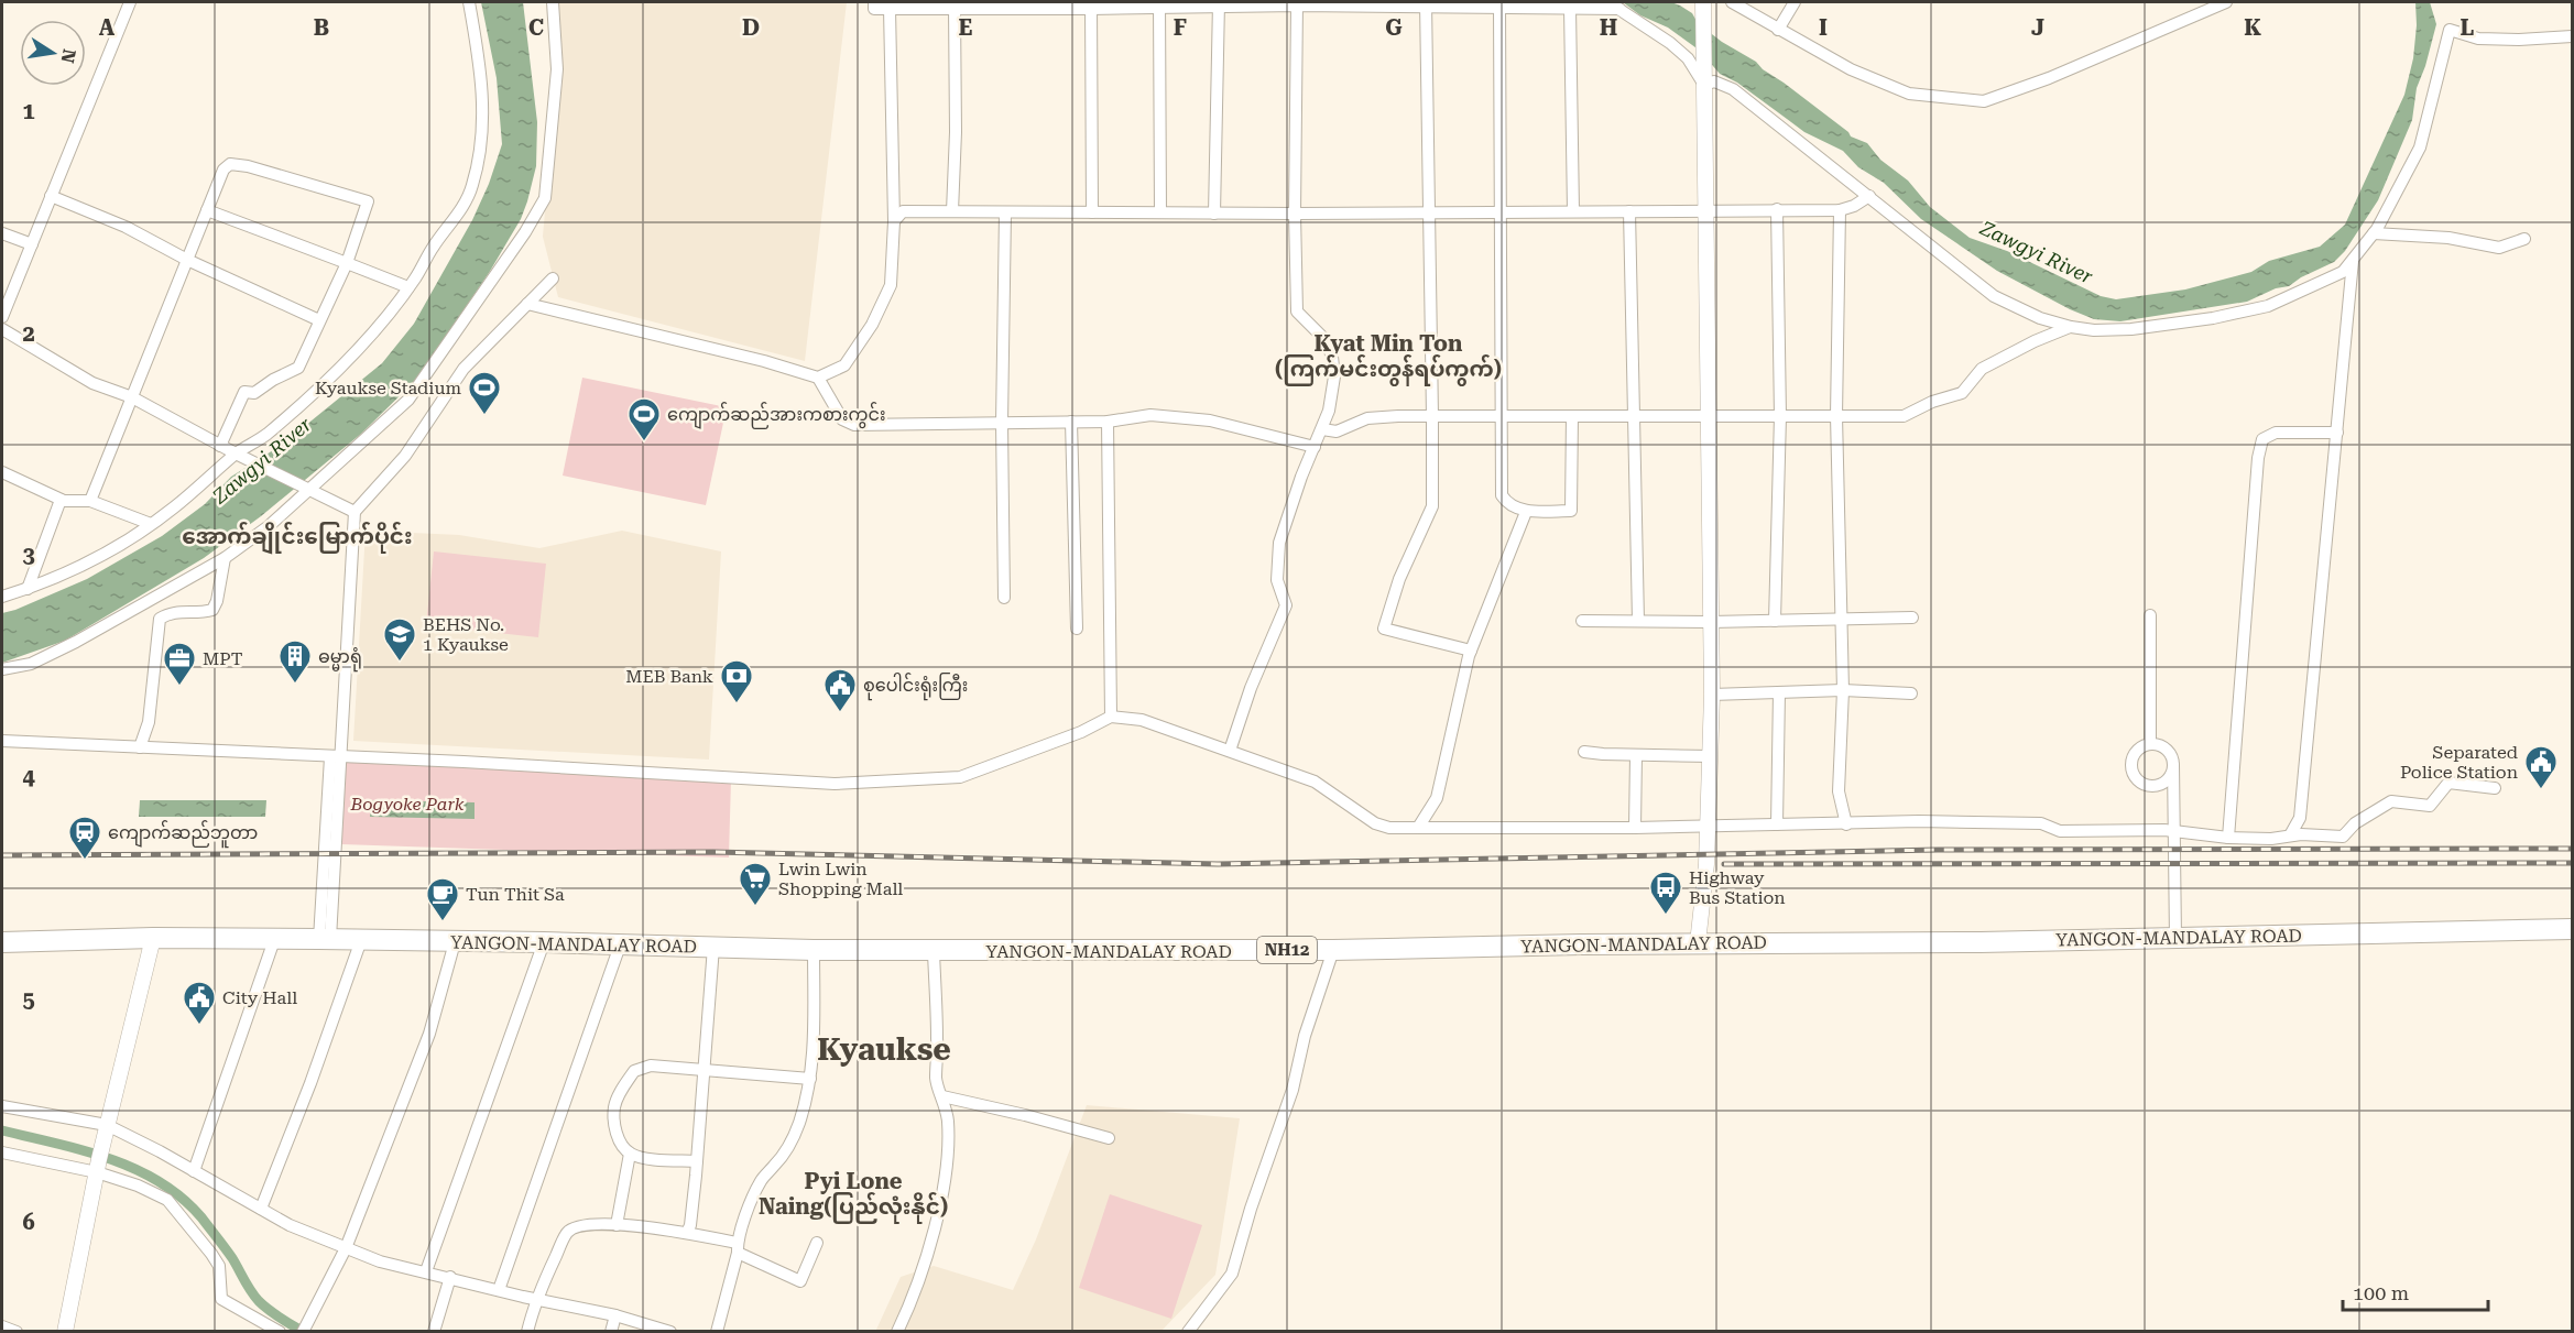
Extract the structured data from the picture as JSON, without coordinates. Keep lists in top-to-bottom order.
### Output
{
  "streets": {
    "highway": ["YANGON-MANDALAY ROAD", "NH12"]
  },
  "districts": [
    "Kyat Min Ton (ကြက်မင်းတွန်ရပ်ကွက်)",
    "အောက်ချိုင်းမြောက်ပိုင်း",
    "Kyaukse",
    "Pyi Lone Naing(ပြည်လုံးနိုင်)"
  ],
  "water": ["Zawgyi River"],
  "parks": ["Bogyoke Park"],
  "places": {
    "sports": ["Kyaukse Stadium", "ကျောက်ဆည်အားကစားကွင်း"],
    "school or university": ["BEHS No. 1 Kyaukse"],
    "building": ["ဓမ္မာရုံ"],
    "office": ["MPT"],
    "bank": ["MEB Bank"],
    "public building": ["စုပေါင်းရုံးကြီး", "Separated Police Station", "City Hall"],
    "station": ["ကျောက်ဆည်ဘူတာ"],
    "supermarket": ["Lwin Lwin Shopping Mall"],
    "bus stop": ["Highway Bus Station"],
    "cafe": ["Tun Thit Sa"]
  },
  "scale_bar": "100 m",
  "north": "right",
  "grid": {
    "columns": [
      "A",
      "B",
      "C",
      "D",
      "E",
      "F",
      "G",
      "H",
      "I",
      "J",
      "K",
      "L"
    ],
    "rows": [
      "1",
      "2",
      "3",
      "4",
      "5",
      "6"
    ]
  }
}
